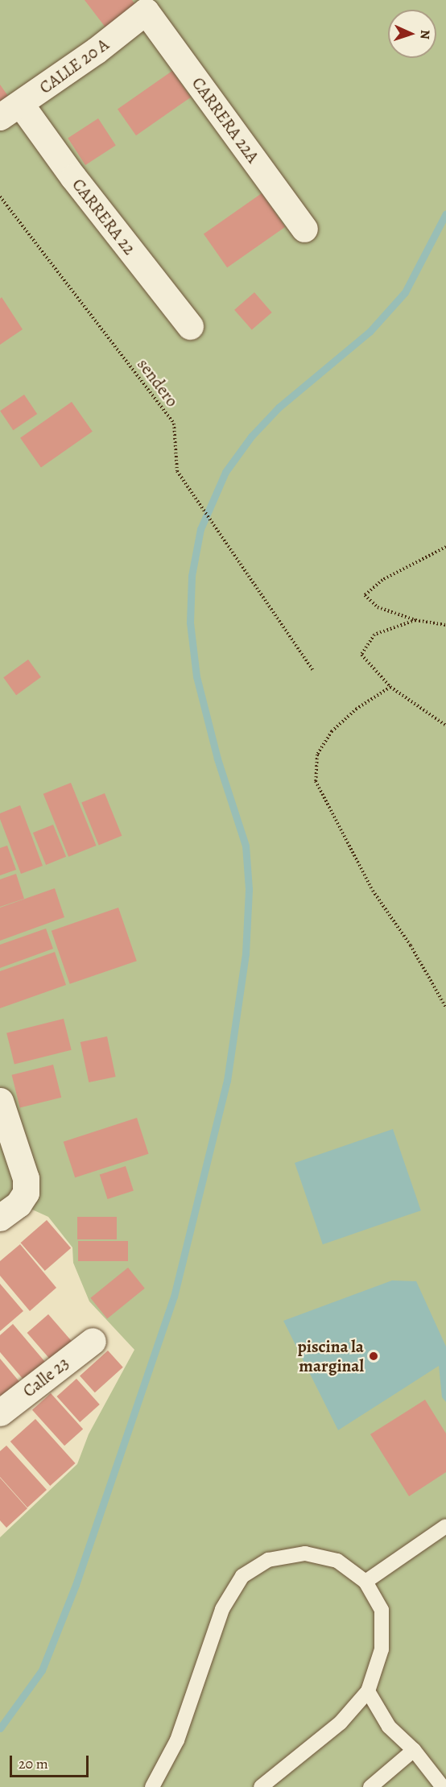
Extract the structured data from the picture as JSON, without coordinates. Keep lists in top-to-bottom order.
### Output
{
  "streets": {
    "street": [
      "CALLE 20 A",
      "CARRERA 22A",
      "CARRERA 22",
      "Calle 23"
    ],
    "path": ["sendero"]
  },
  "crossings": [
    ["CALLE 20 A", "CARRERA 22A"],
    ["CALLE 20 A", "CARRERA 22"]
  ],
  "places": ["piscina la marginal"],
  "scale_bar": "20 m",
  "north": "right"
}
